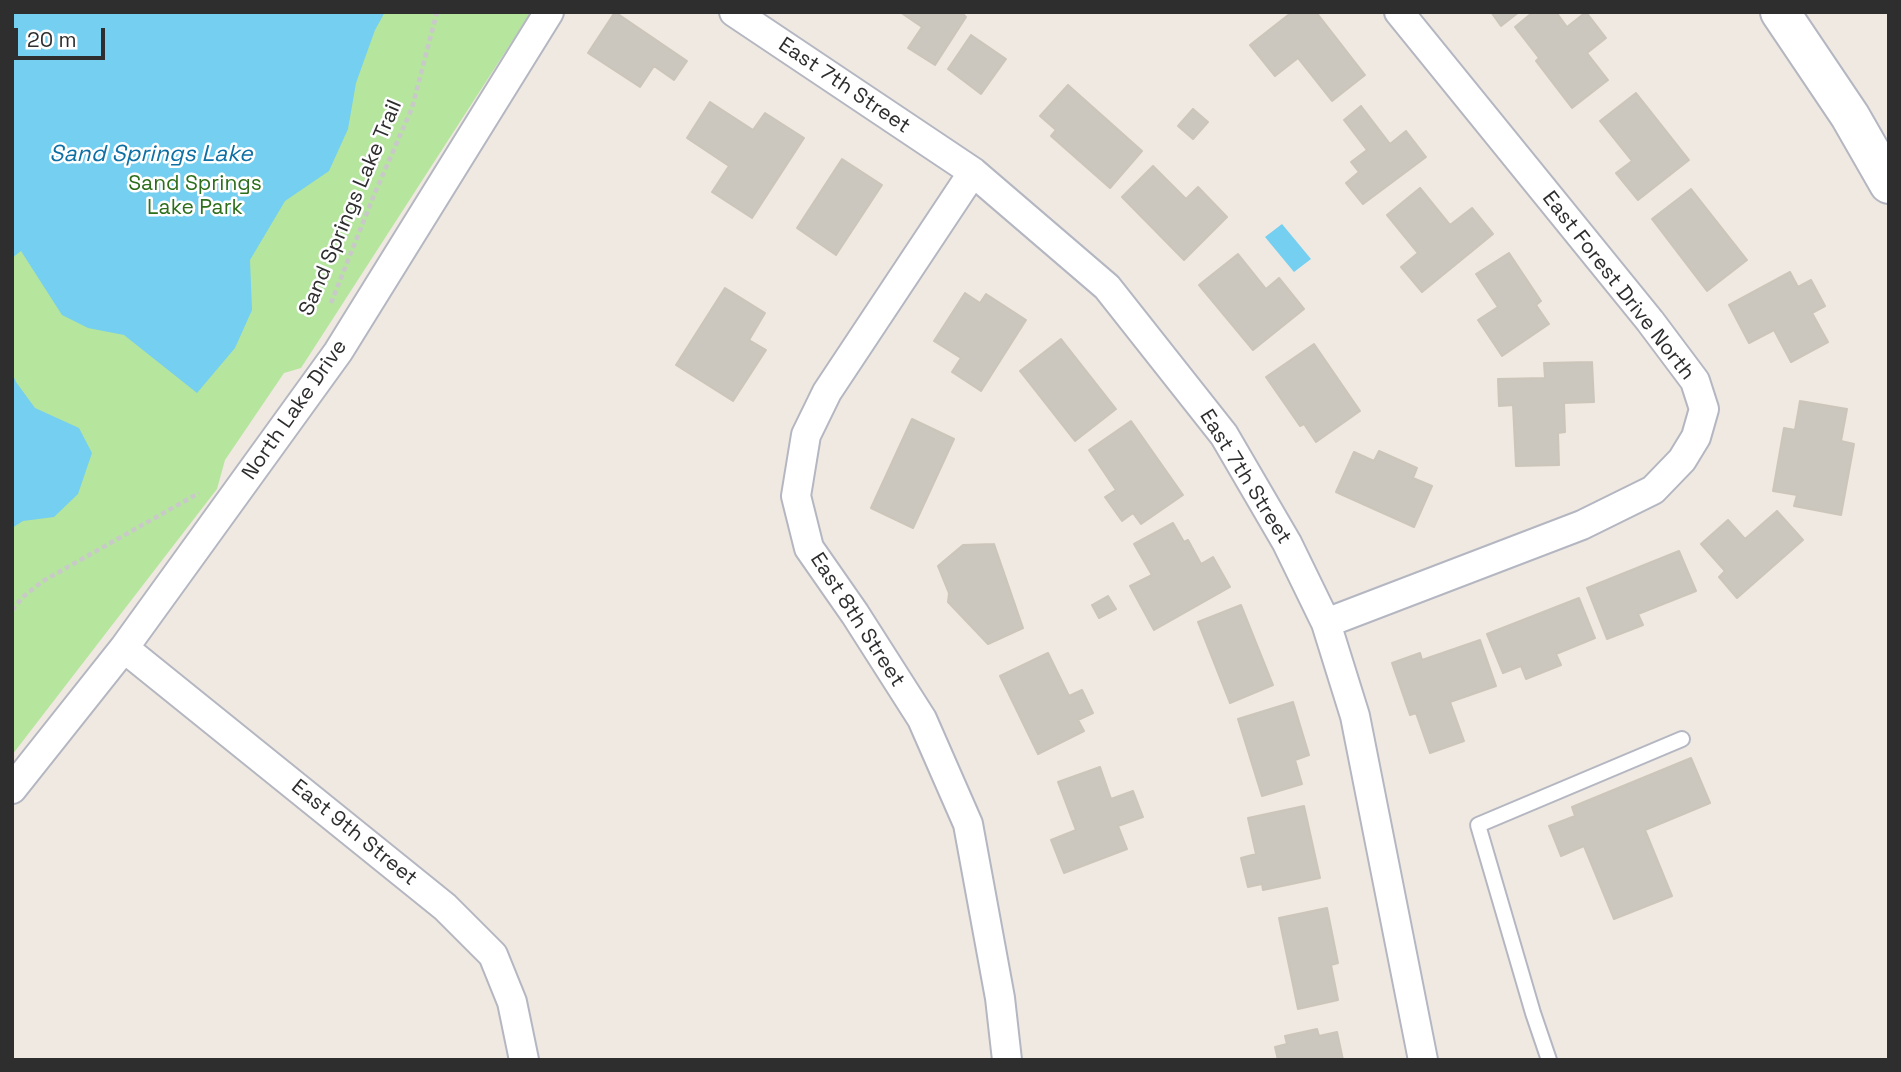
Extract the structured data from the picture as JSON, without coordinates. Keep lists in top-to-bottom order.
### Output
{
  "streets": {
    "street": [
      "East 7th Street",
      "East Forest Drive North",
      "North Lake Drive",
      "East 8th Street",
      "East 9th Street"
    ],
    "path": ["Sand Springs Lake Trail"]
  },
  "crossings": [
    ["East 7th Street", "East Forest Drive North"],
    ["East 7th Street", "East 8th Street"],
    ["North Lake Drive", "East 9th Street"]
  ],
  "water": ["Sand Springs Lake"],
  "parks": ["Sand Springs Lake Park"],
  "scale_bar": "20 m"
}
